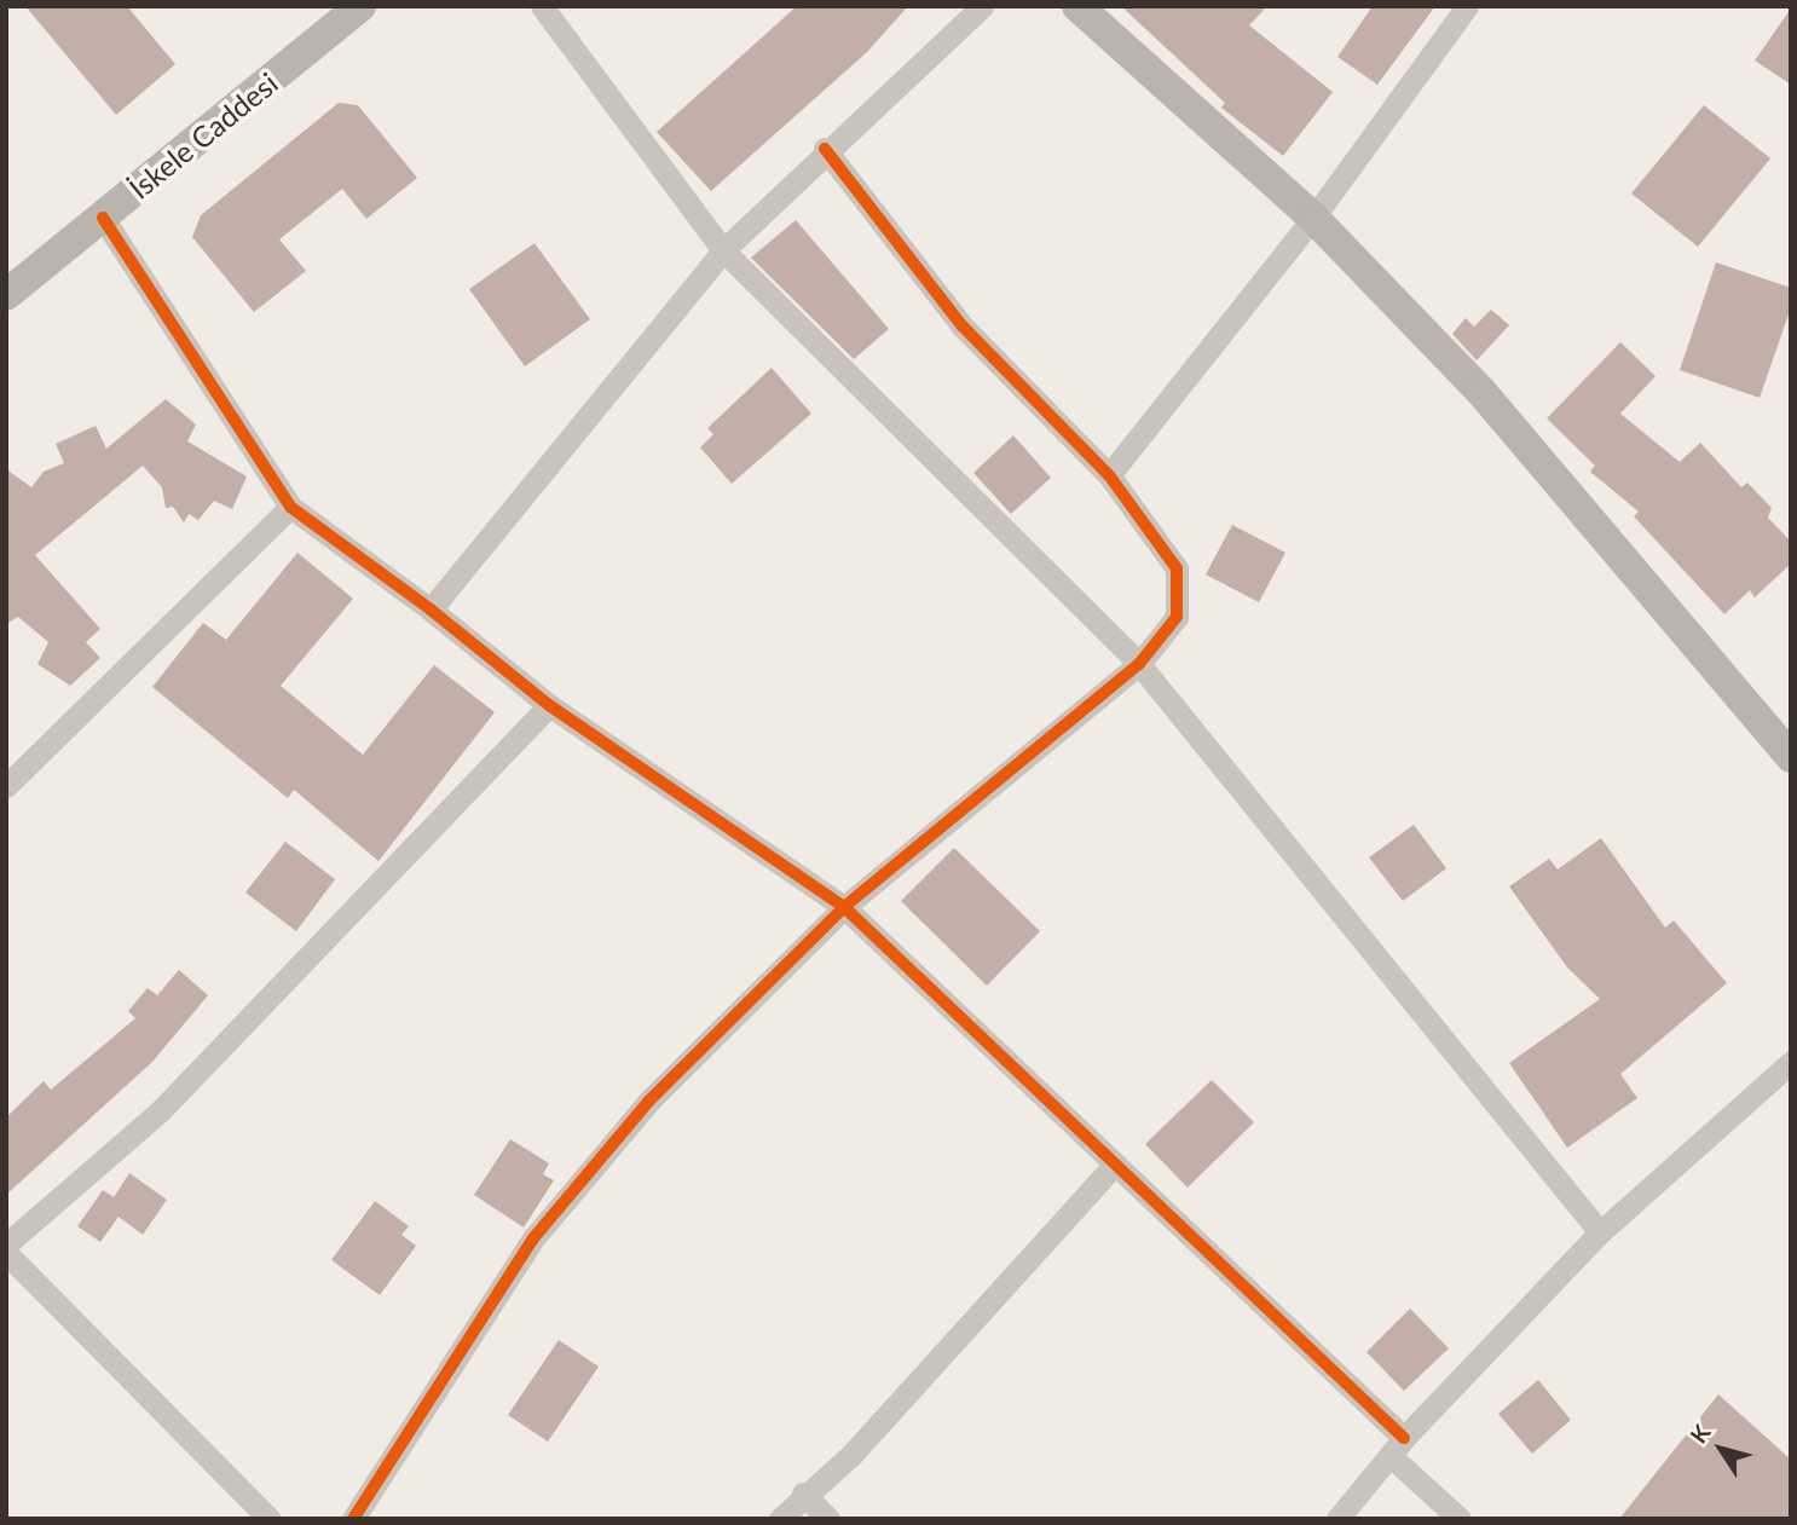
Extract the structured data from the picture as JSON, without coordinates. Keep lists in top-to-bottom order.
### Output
{
  "streets": {
    "street": ["İskele Caddesi"]
  },
  "north": "top left"
}
